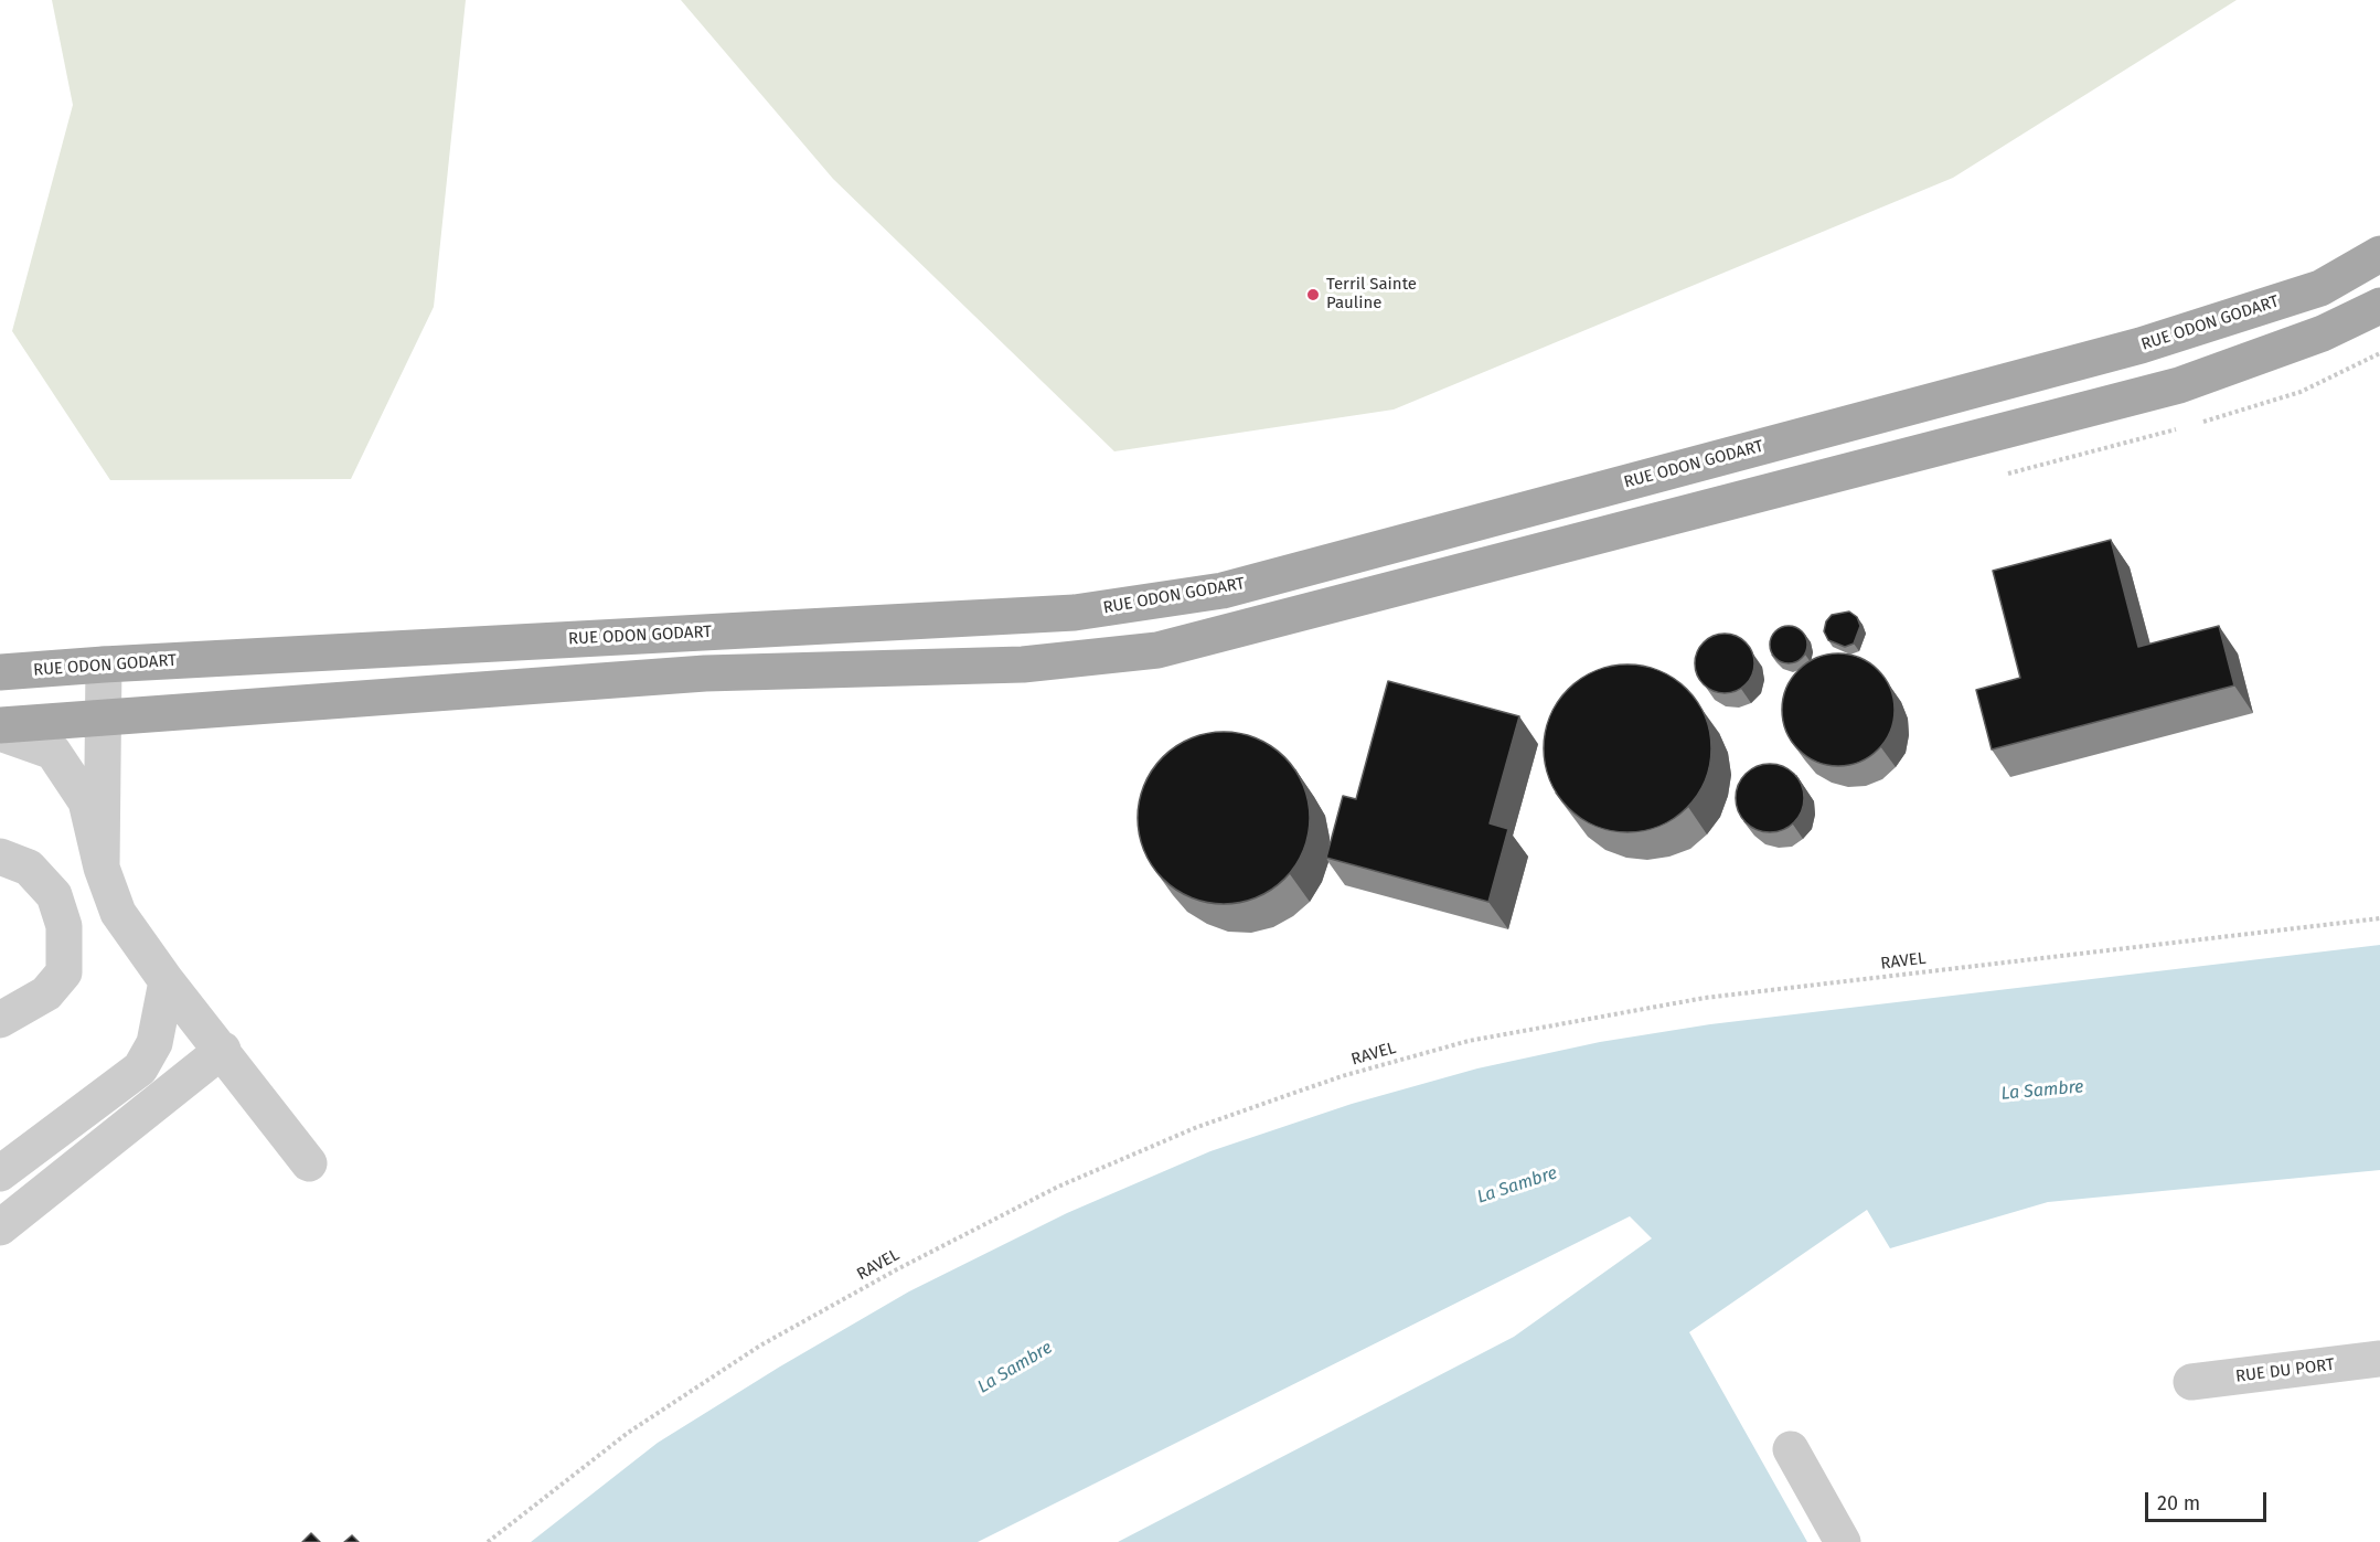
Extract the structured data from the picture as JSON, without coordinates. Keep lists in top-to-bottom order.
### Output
{
  "streets": {
    "main road": ["RUE ODON GODART"],
    "lane": ["RUE DU PORT"],
    "path": ["RAVEL"]
  },
  "water": ["La Sambre"],
  "places": ["Terril Sainte Pauline"],
  "scale_bar": "20 m"
}
